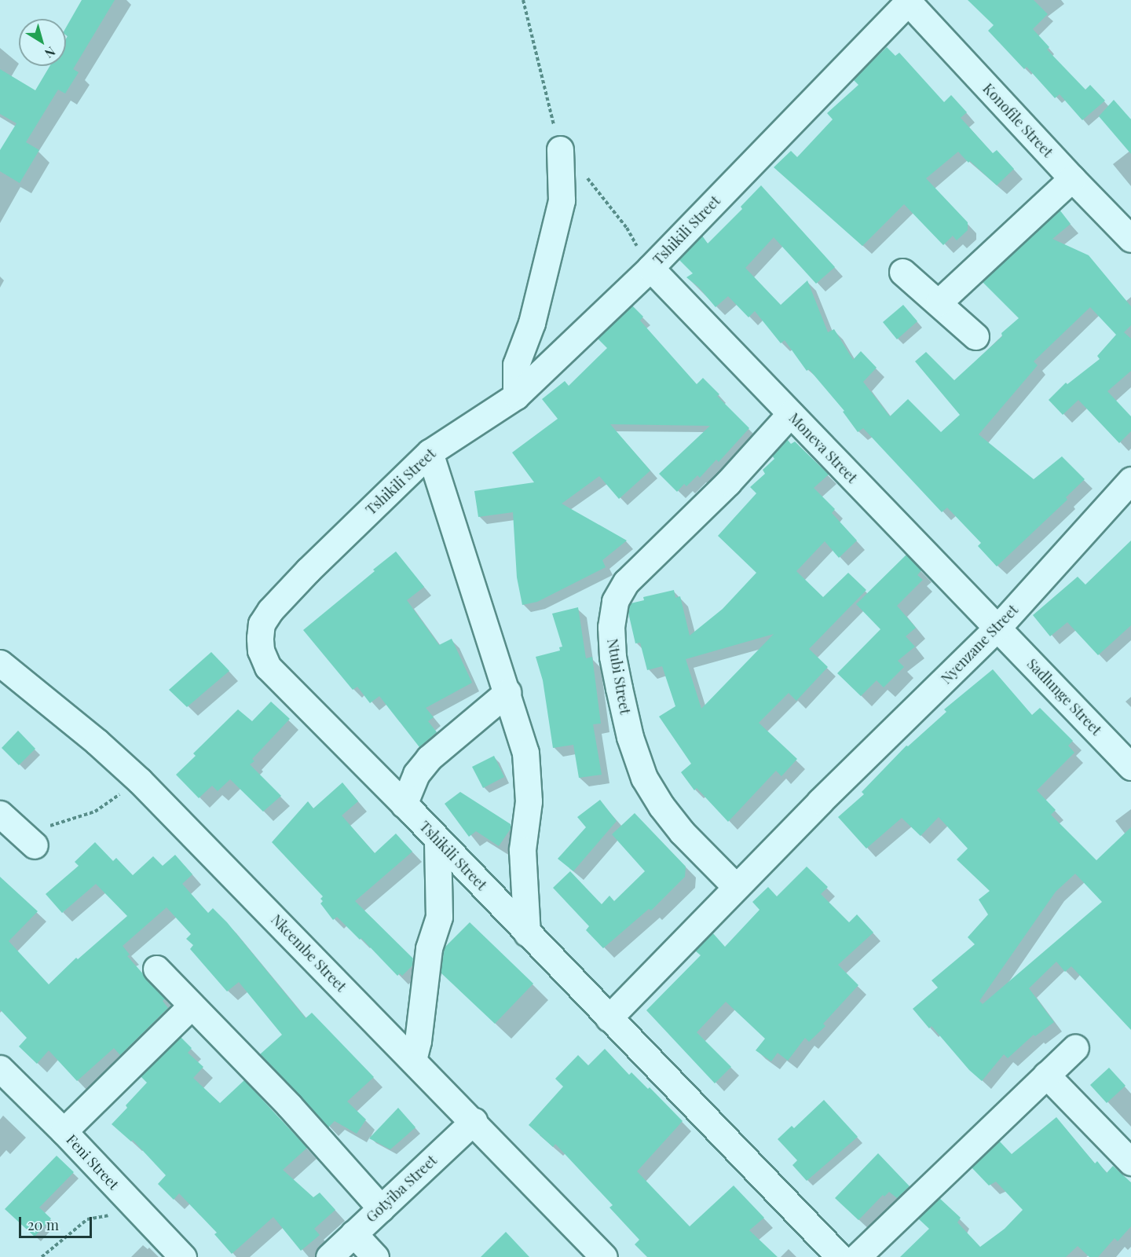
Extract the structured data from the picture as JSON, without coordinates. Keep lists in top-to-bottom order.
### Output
{
  "streets": {
    "street": [
      "Konofile Street",
      "Tshikili Street",
      "Moneva Street",
      "Nyenzane Street",
      "Ntubi Street",
      "Sadlunge Street",
      "Nkcembe Street",
      "Feni Street",
      "Gotyiba Street"
    ]
  },
  "crossings": [
    ["Konofile Street", "Tshikili Street"],
    ["Tshikili Street", "Moneva Street"],
    ["Tshikili Street", "Nyenzane Street"],
    ["Moneva Street", "Nyenzane Street"],
    ["Moneva Street", "Ntubi Street"],
    ["Moneva Street", "Sadlunge Street"],
    ["Nyenzane Street", "Ntubi Street"],
    ["Nyenzane Street", "Sadlunge Street"],
    ["Nkcembe Street", "Gotyiba Street"]
  ],
  "scale_bar": "20 m",
  "north": "bottom right"
}
